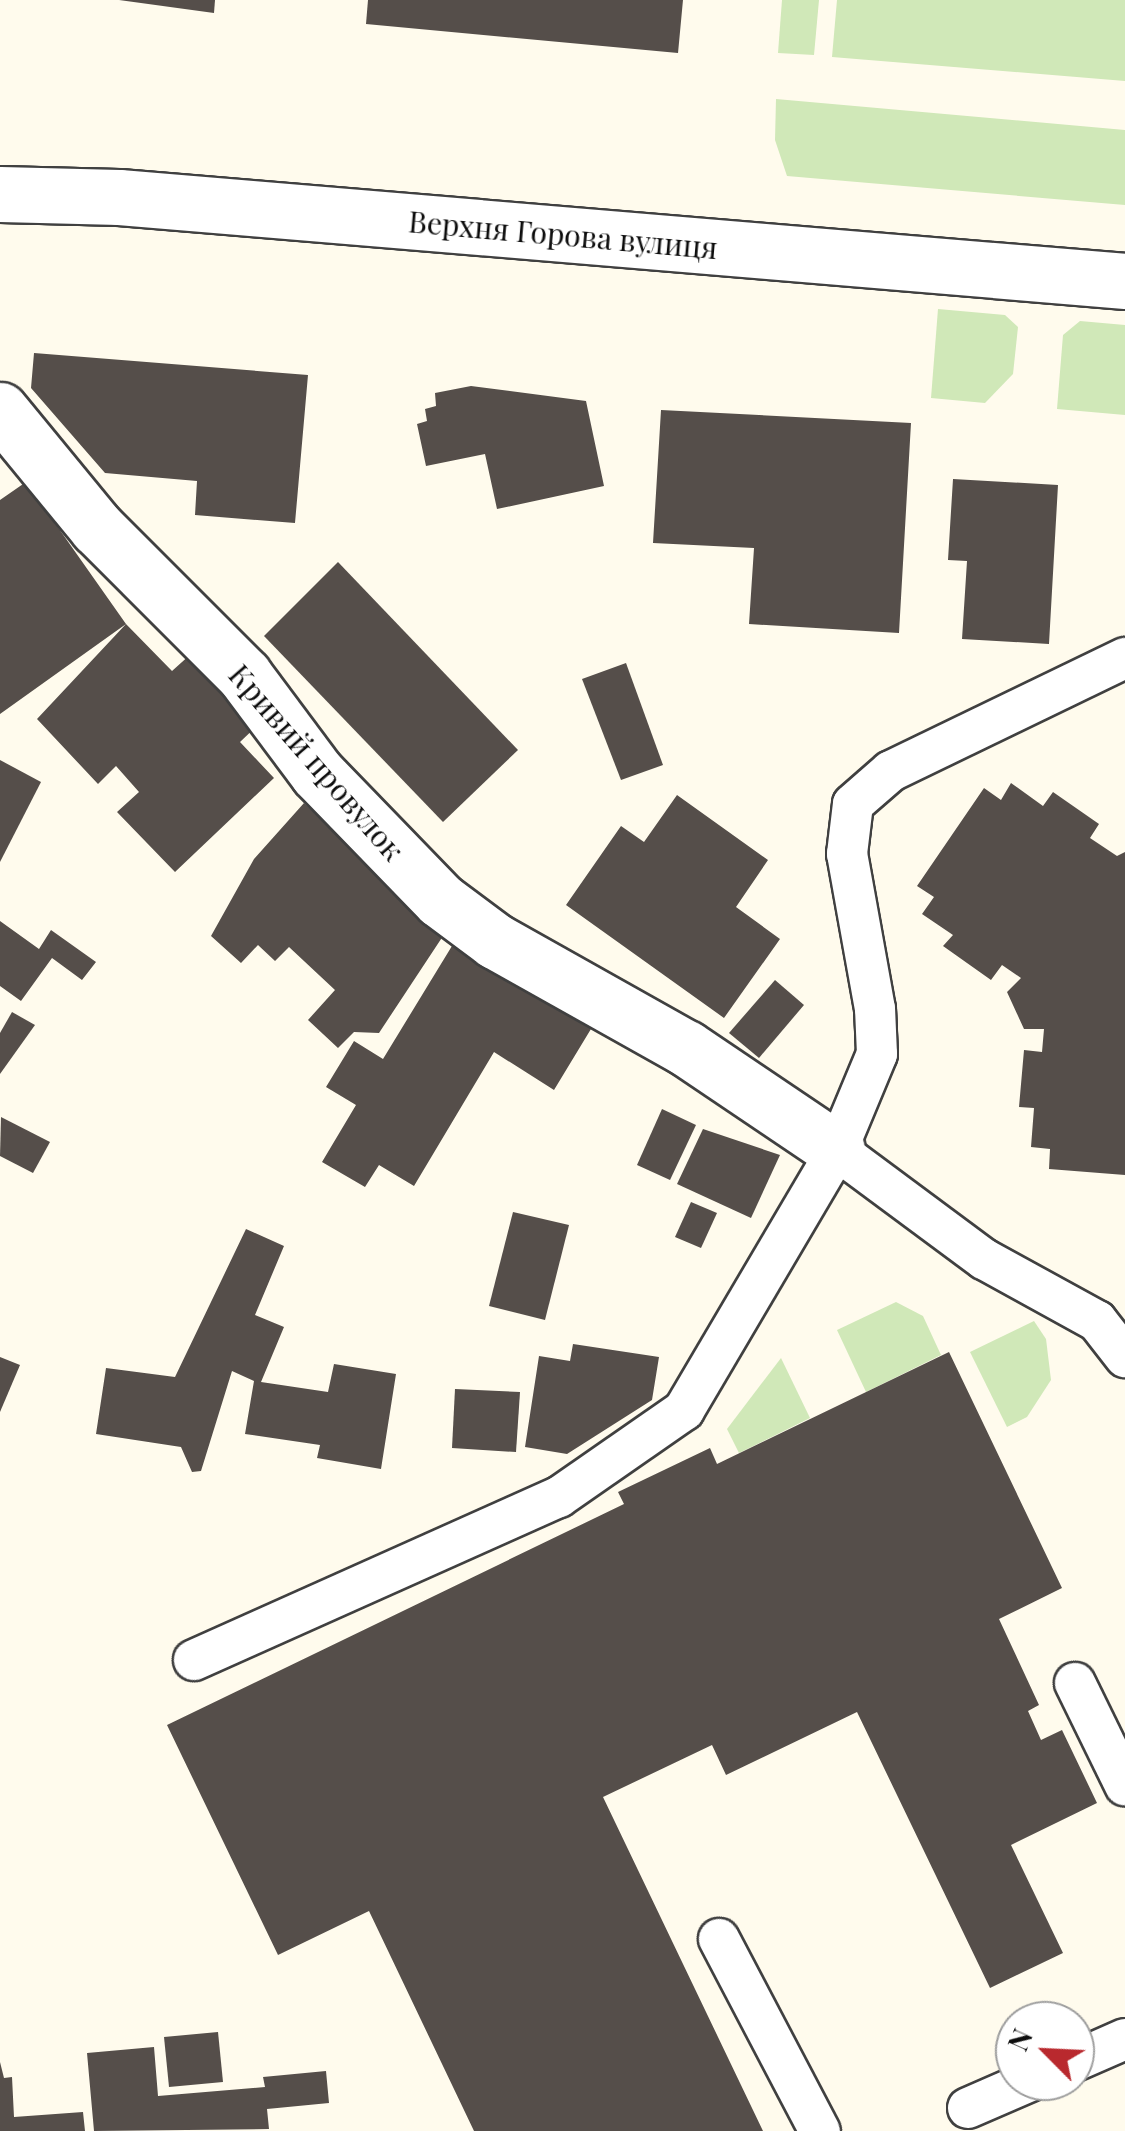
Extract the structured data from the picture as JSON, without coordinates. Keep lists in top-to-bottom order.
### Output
{
  "streets": {
    "street": ["Верхня Горова вулиця", "Кривий провулок"]
  },
  "north": "top left"
}
